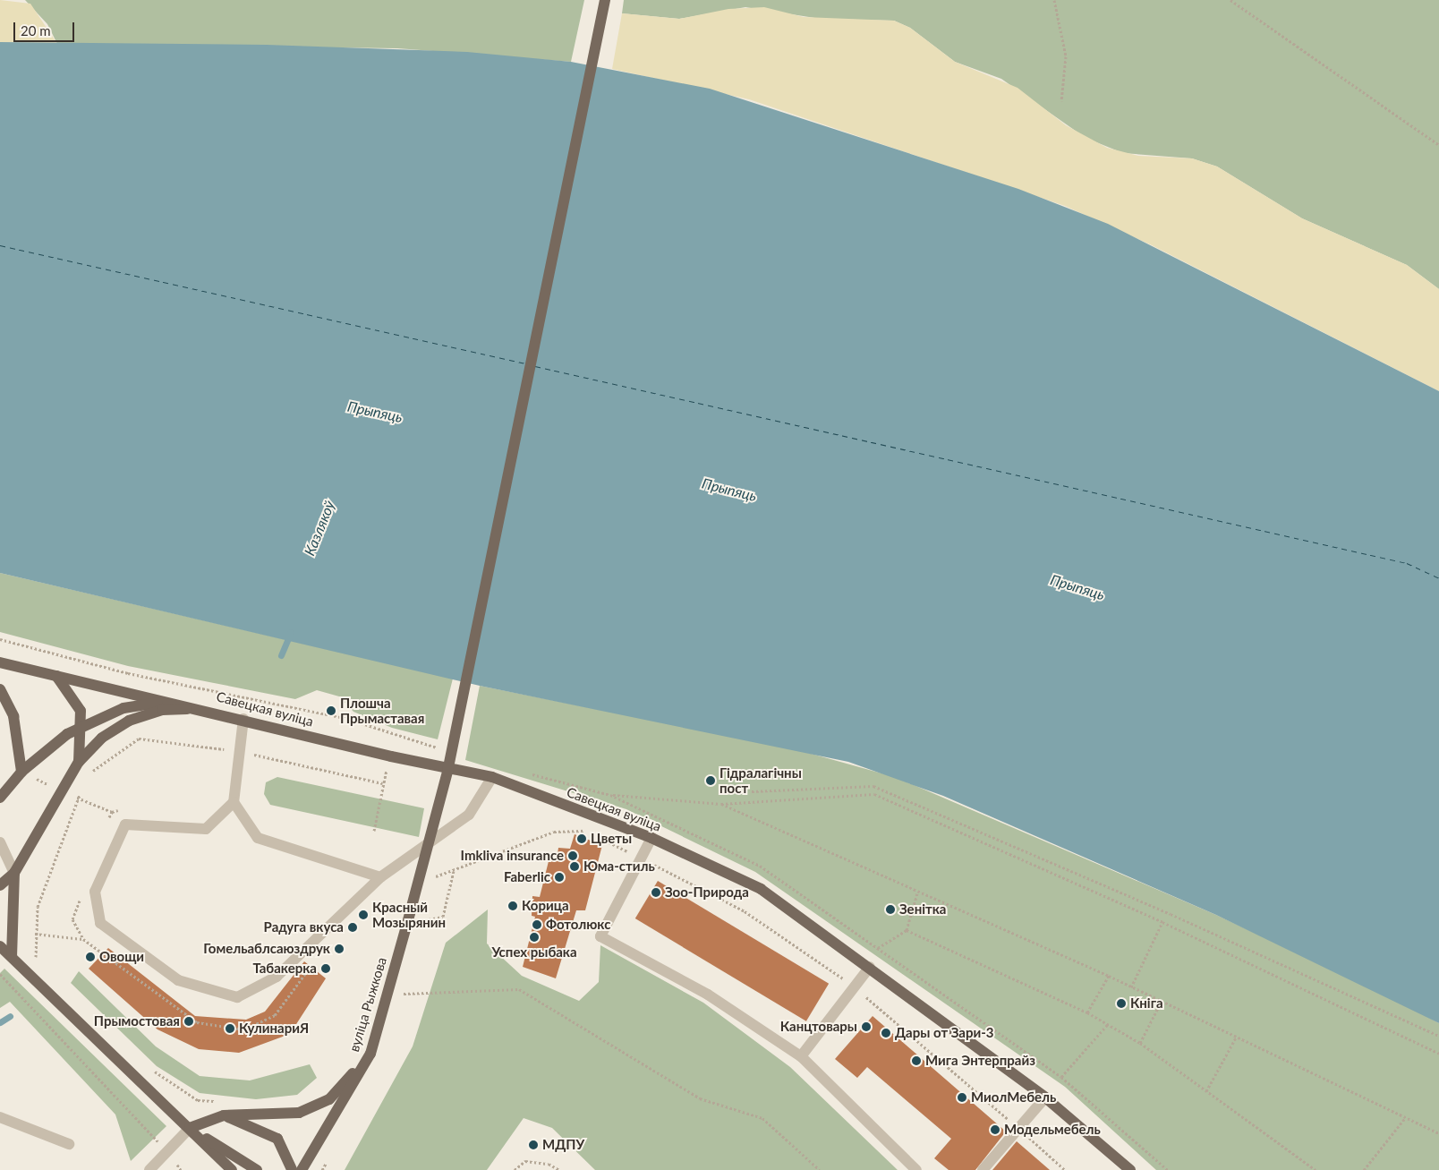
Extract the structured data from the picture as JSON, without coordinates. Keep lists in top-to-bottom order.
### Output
{
  "streets": {
    "main road": ["Савецкая вуліца", "вуліца Рыжкова"]
  },
  "water": ["Прыпяць", "Казлякоў"],
  "places": [
    "Плошча Прымаставая",
    "Гідралагічны пост",
    "Цветы",
    "Imkliva insurance",
    "Юма-стиль",
    "Faberlic",
    "Зоо-Природа",
    "Корица",
    "Зенітка",
    "Красный Мозырянин",
    "Фотолюкс",
    "Радуга вкуса",
    "Успех рыбака",
    "Гомельаблсаюздрук",
    "Овощи",
    "Табакерка",
    "Кніга",
    "Прымостовая",
    "Канцтовары",
    "КулинариЯ",
    "Дары от Зари-3",
    "Мига Энтерпрайз",
    "МиолМебель",
    "Модельмебель",
    "МДПУ"
  ],
  "scale_bar": "20 m"
}
